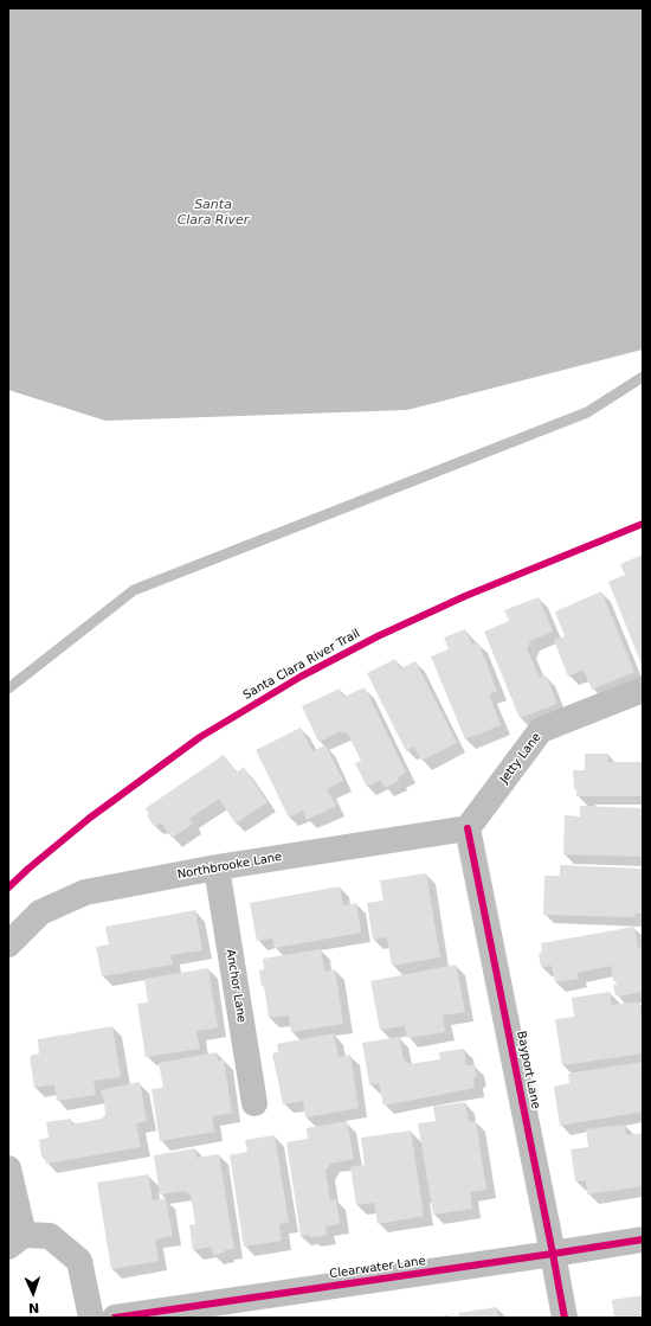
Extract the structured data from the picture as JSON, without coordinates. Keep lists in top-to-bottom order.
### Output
{
  "streets": {
    "street": [
      "Jetty Lane",
      "Northbrooke Lane",
      "Anchor Lane",
      "Bayport Lane",
      "Clearwater Lane"
    ],
    "cycle path": ["Santa Clara River Trail"]
  },
  "crossings": [
    ["Jetty Lane", "Northbrooke Lane"],
    ["Jetty Lane", "Bayport Lane"],
    ["Northbrooke Lane", "Anchor Lane"],
    ["Northbrooke Lane", "Bayport Lane"],
    ["Bayport Lane", "Clearwater Lane"]
  ],
  "water": ["Santa Clara River"],
  "north": "bottom"
}
